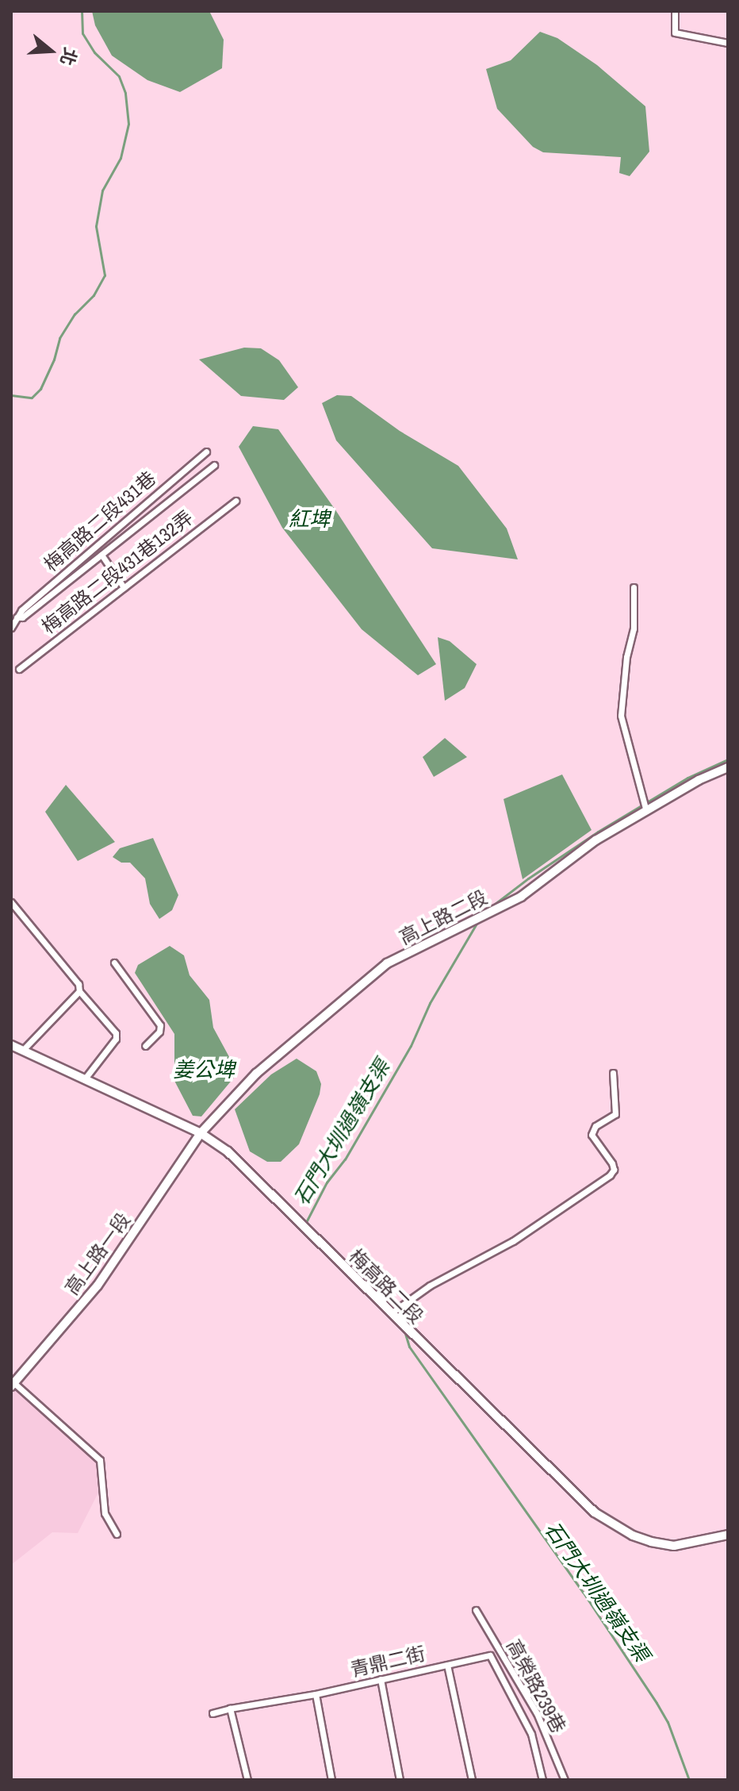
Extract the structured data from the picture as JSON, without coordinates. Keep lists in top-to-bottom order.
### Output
{
  "streets": {
    "street": [
      "梅高路二段431巷",
      "梅高路二段431巷132弄",
      "高上路二段",
      "高上路一段",
      "梅高路二段",
      "青鼎二街",
      "高榮路239巷"
    ]
  },
  "crossings": [
    ["高上路二段", "高上路一段"],
    ["高上路二段", "梅高路二段"],
    ["高上路一段", "梅高路二段"]
  ],
  "water": ["紅埤", "姜公埤", "石門大圳過嶺支渠"],
  "north": "right"
}
